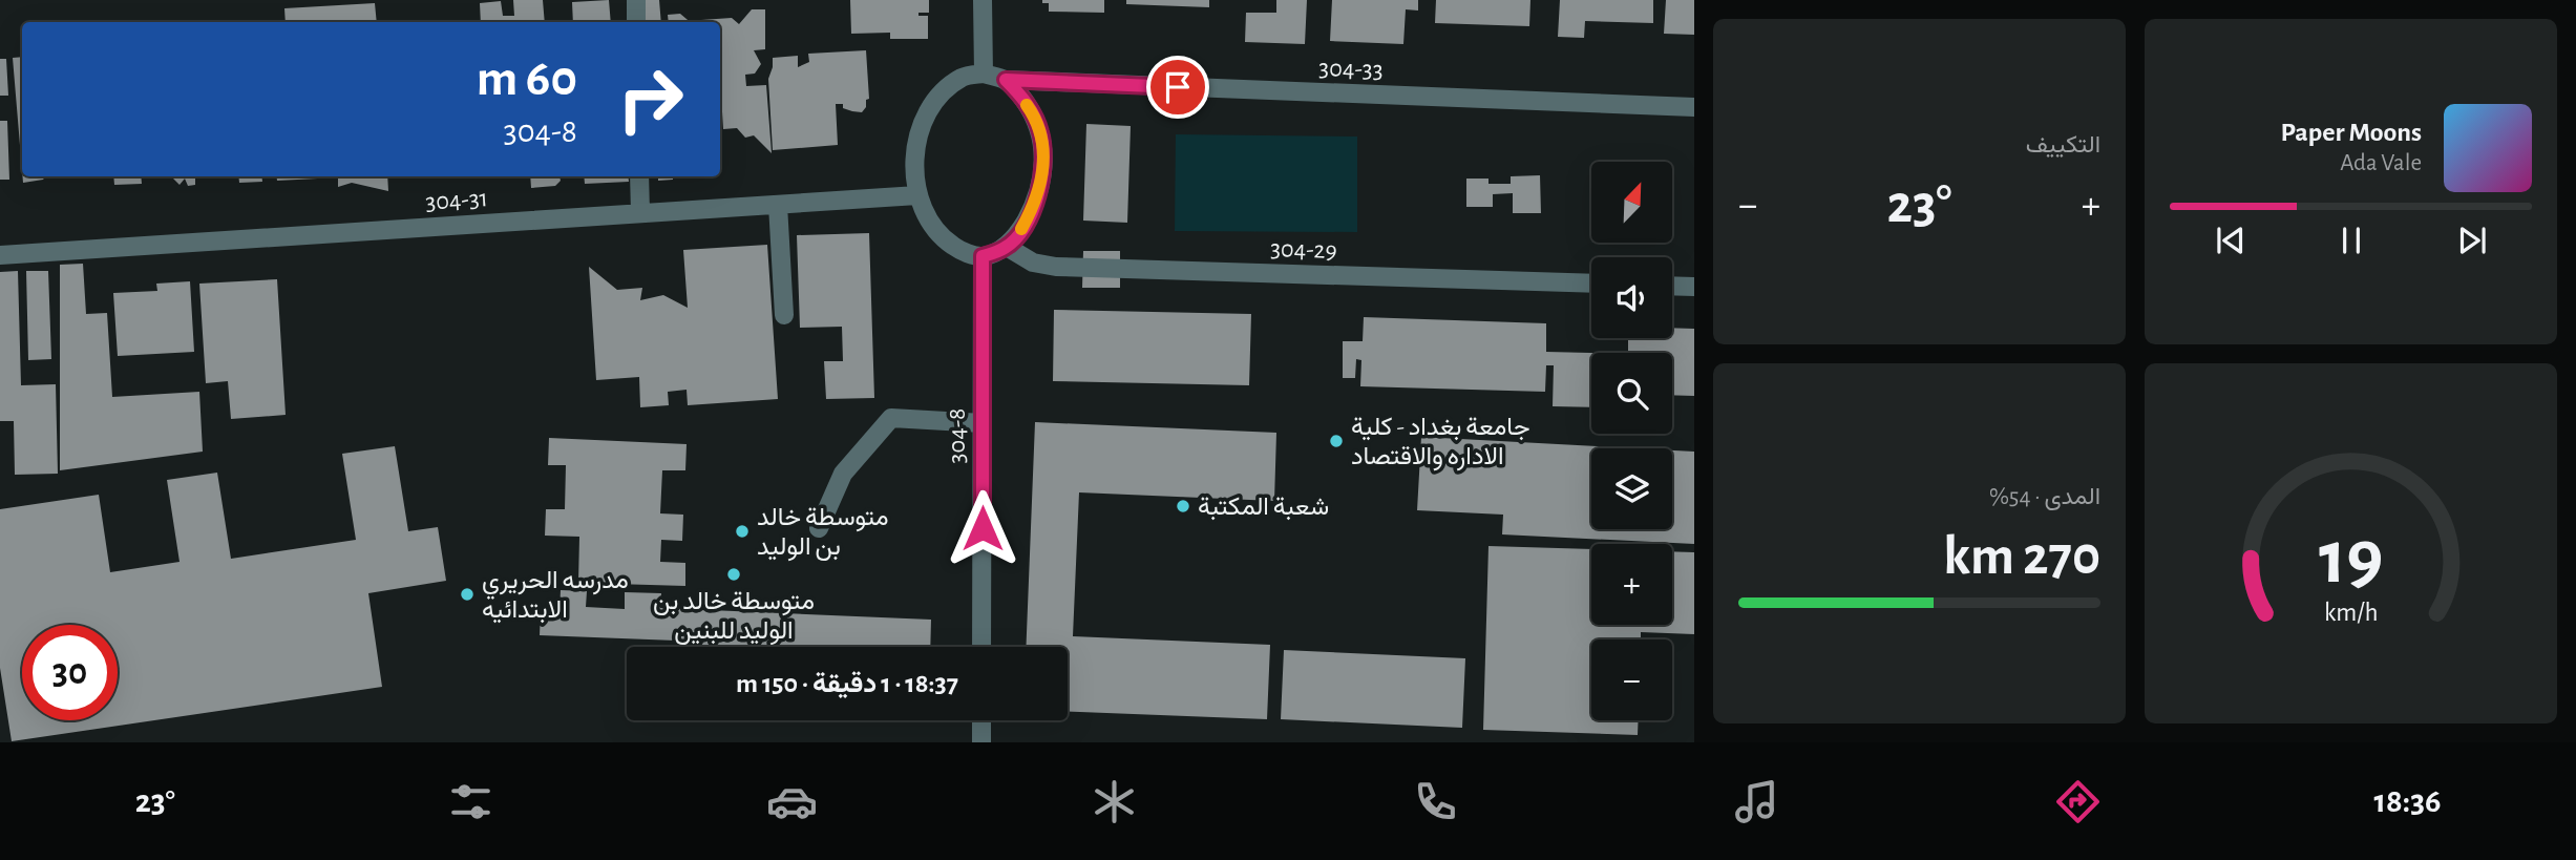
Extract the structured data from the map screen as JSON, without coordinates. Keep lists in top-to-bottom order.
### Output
{
  "streets": {
    "street": [
      "304-33",
      "304-31",
      "304-29",
      "304-8"
    ]
  },
  "crossings": [
    ["304-33", "304-31"],
    ["304-33", "304-29"],
    ["304-33", "304-8"],
    ["304-31", "304-29"],
    ["304-31", "304-8"],
    ["304-29", "304-8"]
  ],
  "places": [
    "جامعة بغداد - كلية الاداره والاقتصاد",
    "شعبة المكتبة",
    "متوسطة خالد بن الوليد",
    "متوسطة خالد بن الوليد للبنين",
    "مدرسه الحريري الابتدائيه"
  ],
  "north": "top right",
  "page": {
    "tile": [
      "التكييف",
      ["المدى · 54%", "270 km"]
    ],
    "turn": ["60 m", "304-8"],
    "song": ["Paper Moons", "Ada Vale"],
    "map_buttons": ["+", "−"],
    "heat": ["−", "23°", "+"],
    "limit": "30",
    "trip": "18:37 · 1 دقيقة · 150 m",
    "tabs": ["18:36", "23°"],
    "gauge": ["19", "km/h"]
  }
}
